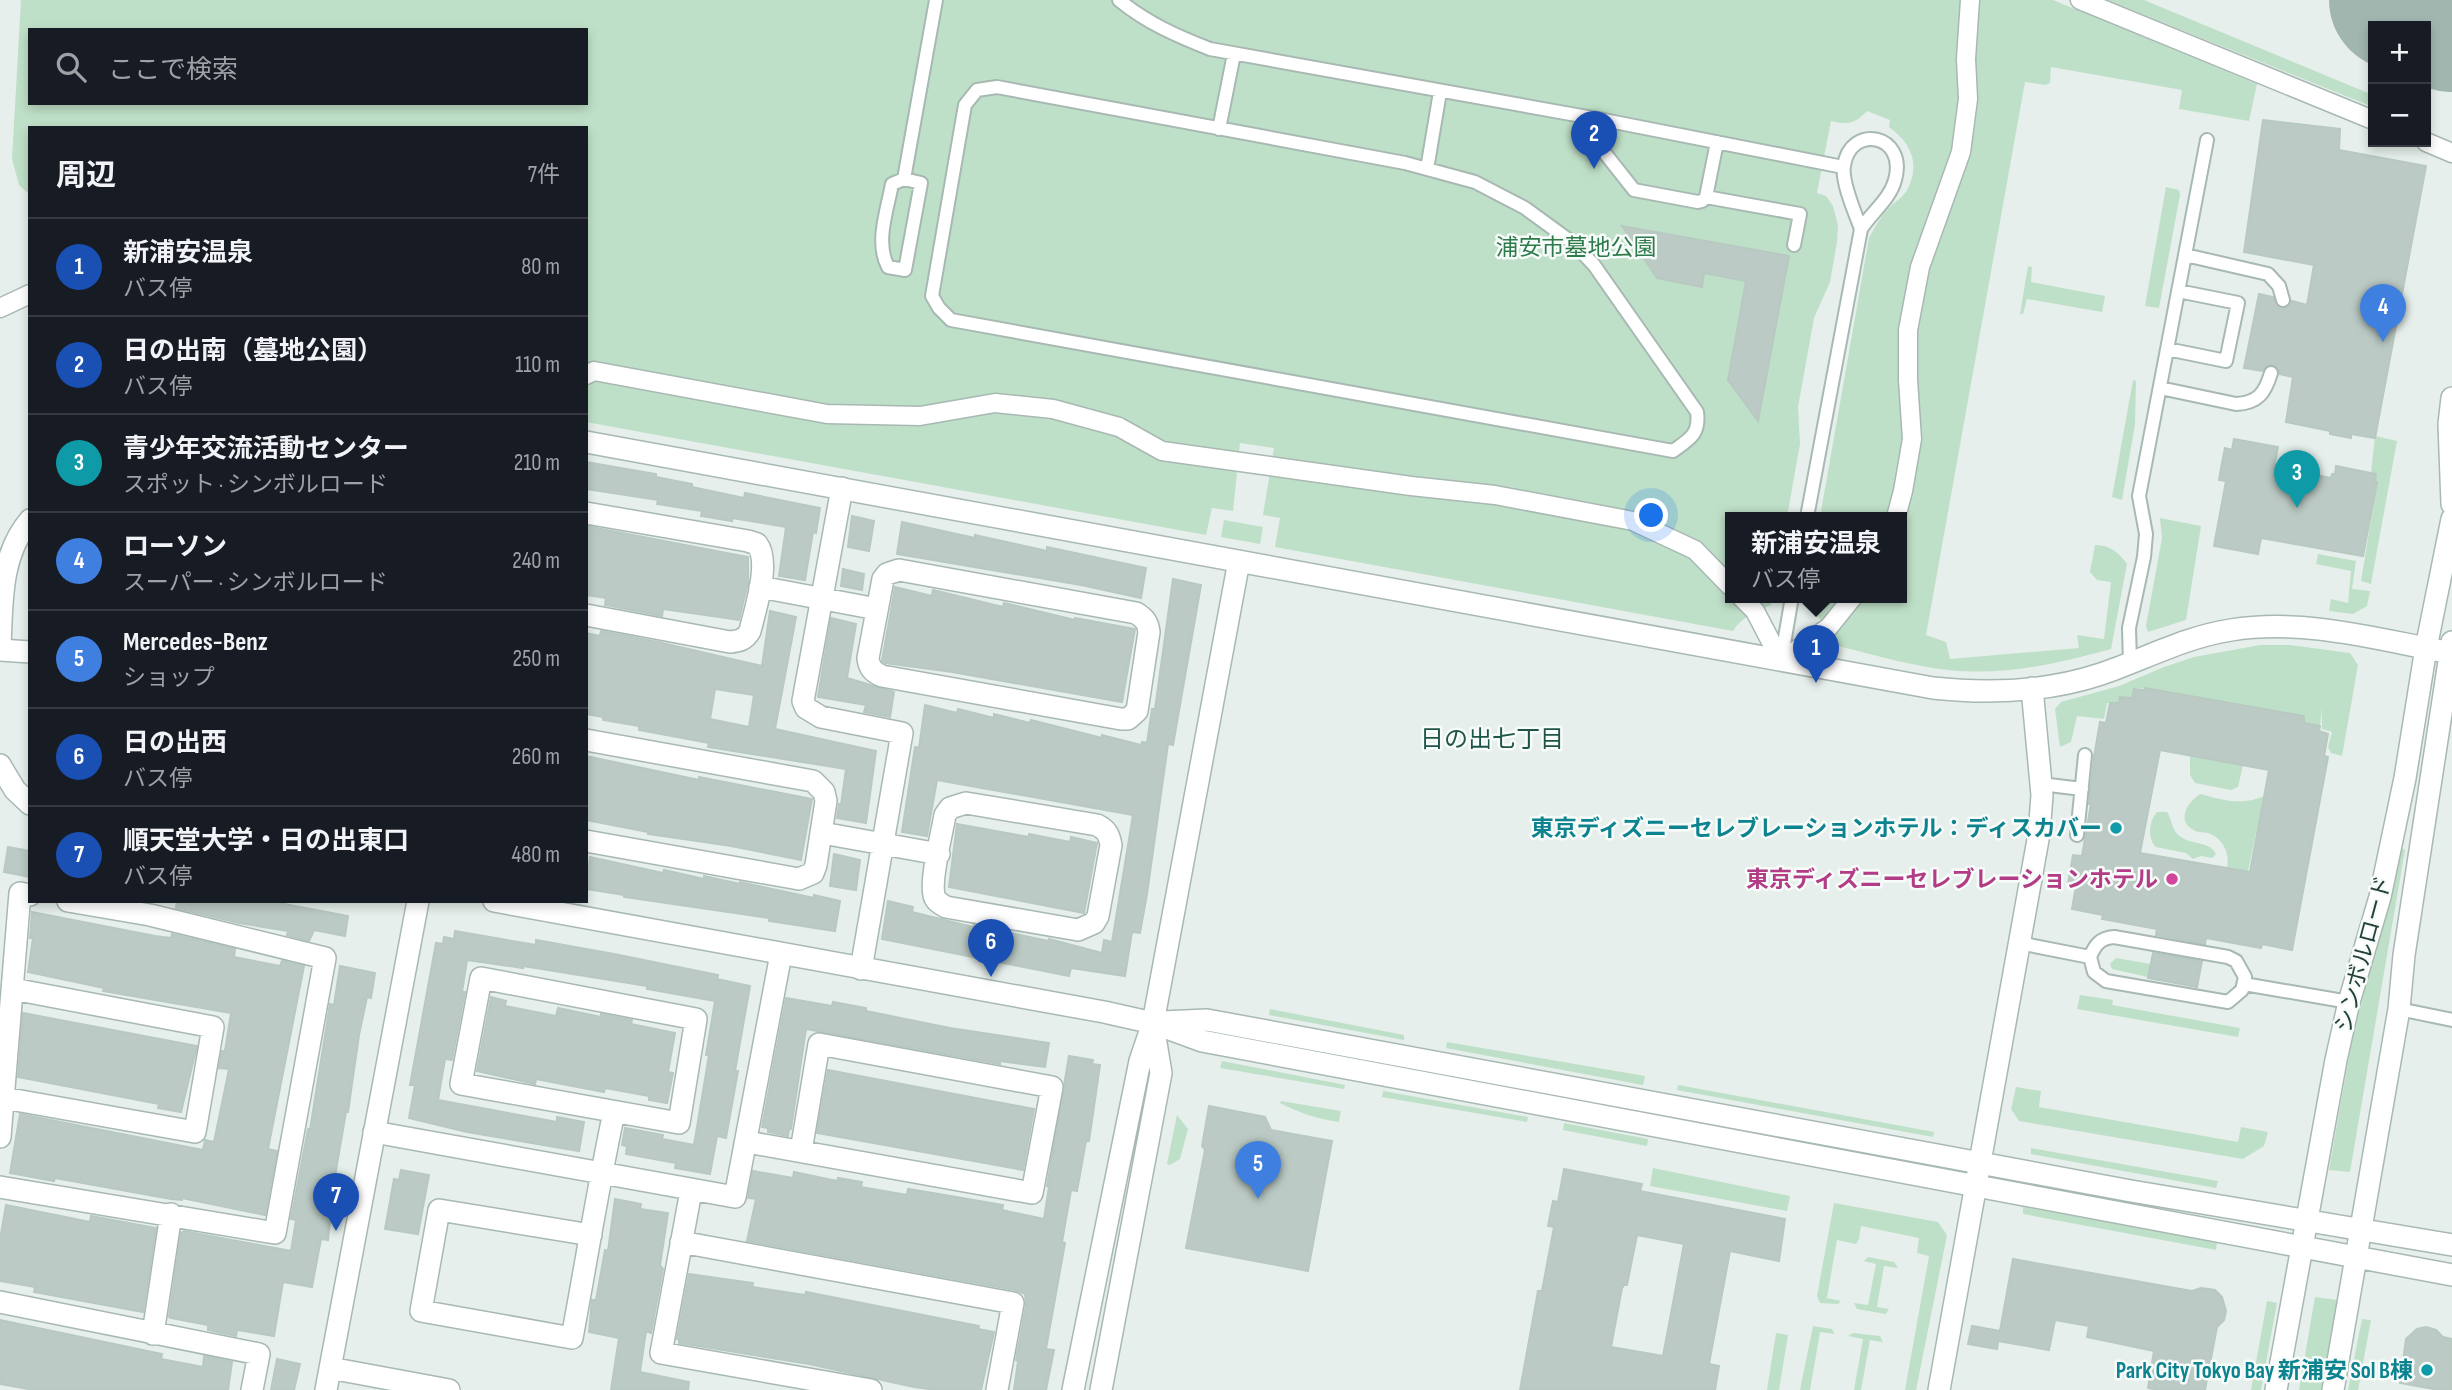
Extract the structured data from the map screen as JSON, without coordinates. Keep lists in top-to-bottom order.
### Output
{
  "streets": {
    "street": ["シンボルロード"]
  },
  "districts": ["日の出七丁目"],
  "parks": ["浦安市墓地公園"],
  "places": ["東京ディズニーセレブレーションホテル：ディスカバー", "東京ディズニーセレブレーションホテル", "Park City Tokyo Bay 新浦安 Sol B棟"],
  "page": {
    "map_buttons": ["+", "−"],
    "search": "ここで検索",
    "pins": [
      "2",
      "4",
      "3",
      "1",
      "6",
      "5",
      "7"
    ],
    "heading": ["周辺", "7件"],
    "list": [
      {
        "mark": "1",
        "name": "新浦安温泉",
        "note": "バス停",
        "value": "80 m"
      },
      {
        "mark": "2",
        "name": "日の出南（墓地公園）",
        "note": "バス停",
        "value": "110 m"
      },
      {
        "mark": "3",
        "name": "青少年交流活動センター",
        "note": "スポット · シンボルロード",
        "value": "210 m"
      },
      {
        "mark": "4",
        "name": "ローソン",
        "note": "スーパー · シンボルロード",
        "value": "240 m"
      },
      {
        "mark": "5",
        "name": "Mercedes-Benz",
        "note": "ショップ",
        "value": "250 m"
      },
      {
        "mark": "6",
        "name": "日の出西",
        "note": "バス停",
        "value": "260 m"
      },
      {
        "mark": "7",
        "name": "順天堂大学・日の出東口",
        "note": "バス停",
        "value": "480 m"
      }
    ],
    "popup": ["新浦安温泉", "バス停"]
  }
}
